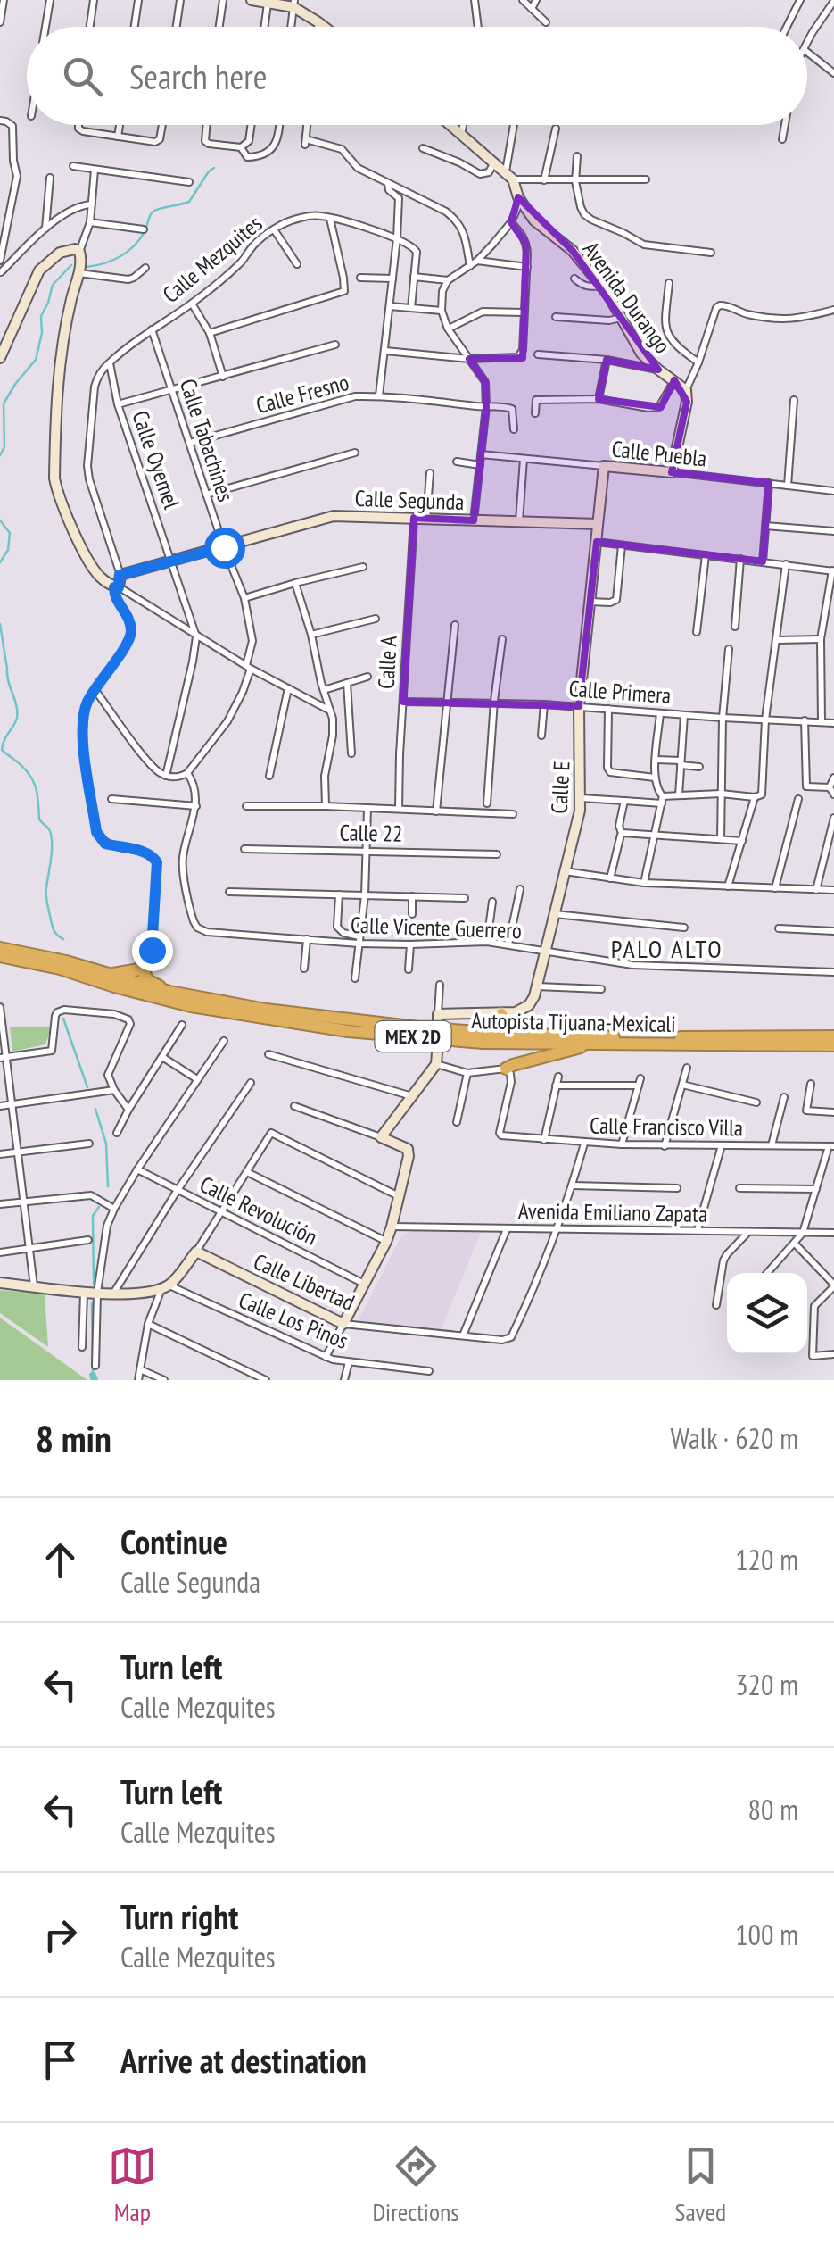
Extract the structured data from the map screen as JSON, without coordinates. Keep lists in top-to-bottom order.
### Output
{
  "streets": {
    "highway": ["Autopista Tijuana-Mexicali", "MEX 2D"],
    "main road": [
      "Avenida Durango",
      "Calle Puebla",
      "Calle Segunda",
      "Calle E",
      "Calle Libertad"
    ],
    "street": [
      "Calle Mezquites",
      "Calle Fresno",
      "Calle Tabachines",
      "Calle Oyemel",
      "Calle A",
      "Calle Primera",
      "Calle 22",
      "Calle Vicente Guerrero",
      "Calle Francisco Villa",
      "Calle Revolución",
      "Avenida Emiliano Zapata",
      "Calle Los Pinos"
    ]
  },
  "crossings": [
    ["Calle Mezquites", "Calle Tabachines"],
    ["Calle Mezquites", "Calle Oyemel"],
    ["Calle Mezquites", "Calle Segunda"],
    ["Calle Fresno", "Calle Tabachines"],
    ["Calle Tabachines", "Calle Segunda"],
    ["Calle Tabachines", "Calle Vicente Guerrero"],
    ["Calle Puebla", "Calle E"],
    ["Calle Oyemel", "Calle Segunda"],
    ["Calle Segunda", "Calle A"],
    ["Calle Segunda", "Calle E"],
    ["Calle A", "Calle Primera"],
    ["Calle Primera", "Calle E"],
    ["Calle E", "Calle Vicente Guerrero"],
    ["Avenida Emiliano Zapata", "Calle Libertad"]
  ],
  "districts": ["PALO ALTO"],
  "page": {
    "search": "Search here",
    "heading": ["8 min", "Walk · 620 m"],
    "list": [
      ["Continue", "Calle Segunda", "120 m"],
      ["Turn left", "Calle Mezquites", "320 m"],
      ["Turn left", "Calle Mezquites", "80 m"],
      ["Turn right", "Calle Mezquites", "100 m"],
      "Arrive at destination"
    ],
    "nav": ["Map", "Directions", "Saved"]
  }
}
